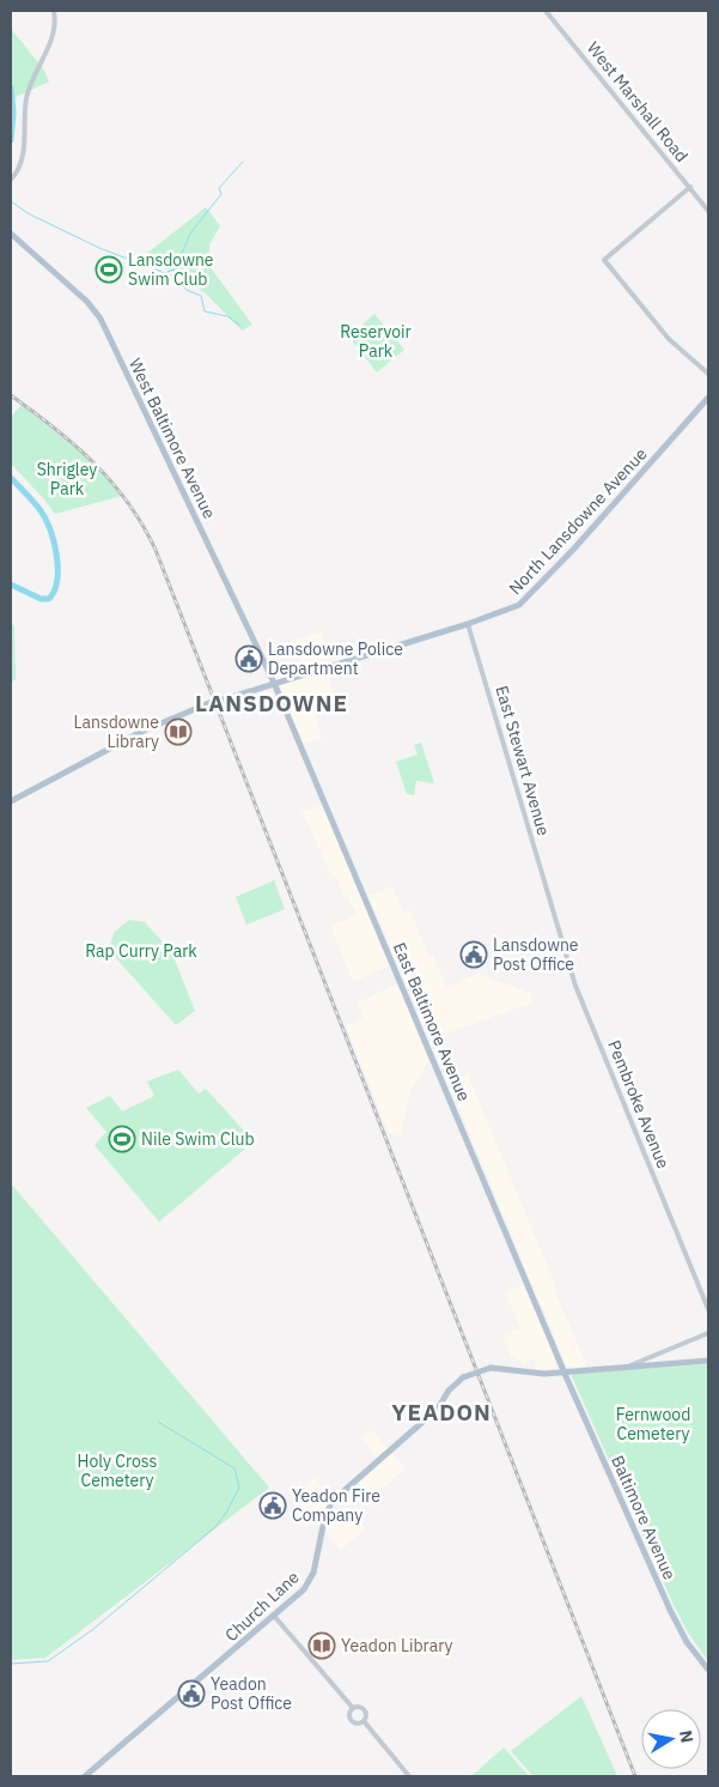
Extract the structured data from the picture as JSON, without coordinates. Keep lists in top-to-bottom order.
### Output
{
  "streets": {
    "main road": [
      "West Baltimore Avenue",
      "North Lansdowne Avenue",
      "East Baltimore Avenue",
      "Baltimore Avenue",
      "Church Lane"
    ],
    "street": ["West Marshall Road", "East Stewart Avenue", "Pembroke Avenue"]
  },
  "crossings": [
    ["West Baltimore Avenue", "North Lansdowne Avenue"],
    ["West Baltimore Avenue", "East Baltimore Avenue"],
    ["North Lansdowne Avenue", "East Stewart Avenue"],
    ["North Lansdowne Avenue", "East Baltimore Avenue"],
    ["East Stewart Avenue", "Pembroke Avenue"],
    ["East Baltimore Avenue", "Baltimore Avenue"],
    ["East Baltimore Avenue", "Church Lane"],
    ["Baltimore Avenue", "Church Lane"]
  ],
  "districts": ["LANSDOWNE", "YEADON"],
  "parks": [
    "Reservoir Park",
    "Shrigley Park",
    "Rap Curry Park",
    "Fernwood Cemetery",
    "Holy Cross Cemetery"
  ],
  "places": {
    "sports": ["Lansdowne Swim Club", "Nile Swim Club"],
    "public building": [
      "Lansdowne Police Department",
      "Lansdowne Post Office",
      "Yeadon Fire Company",
      "Yeadon Post Office"
    ],
    "library": ["Lansdowne Library", "Yeadon Library"]
  },
  "north": "right"
}
